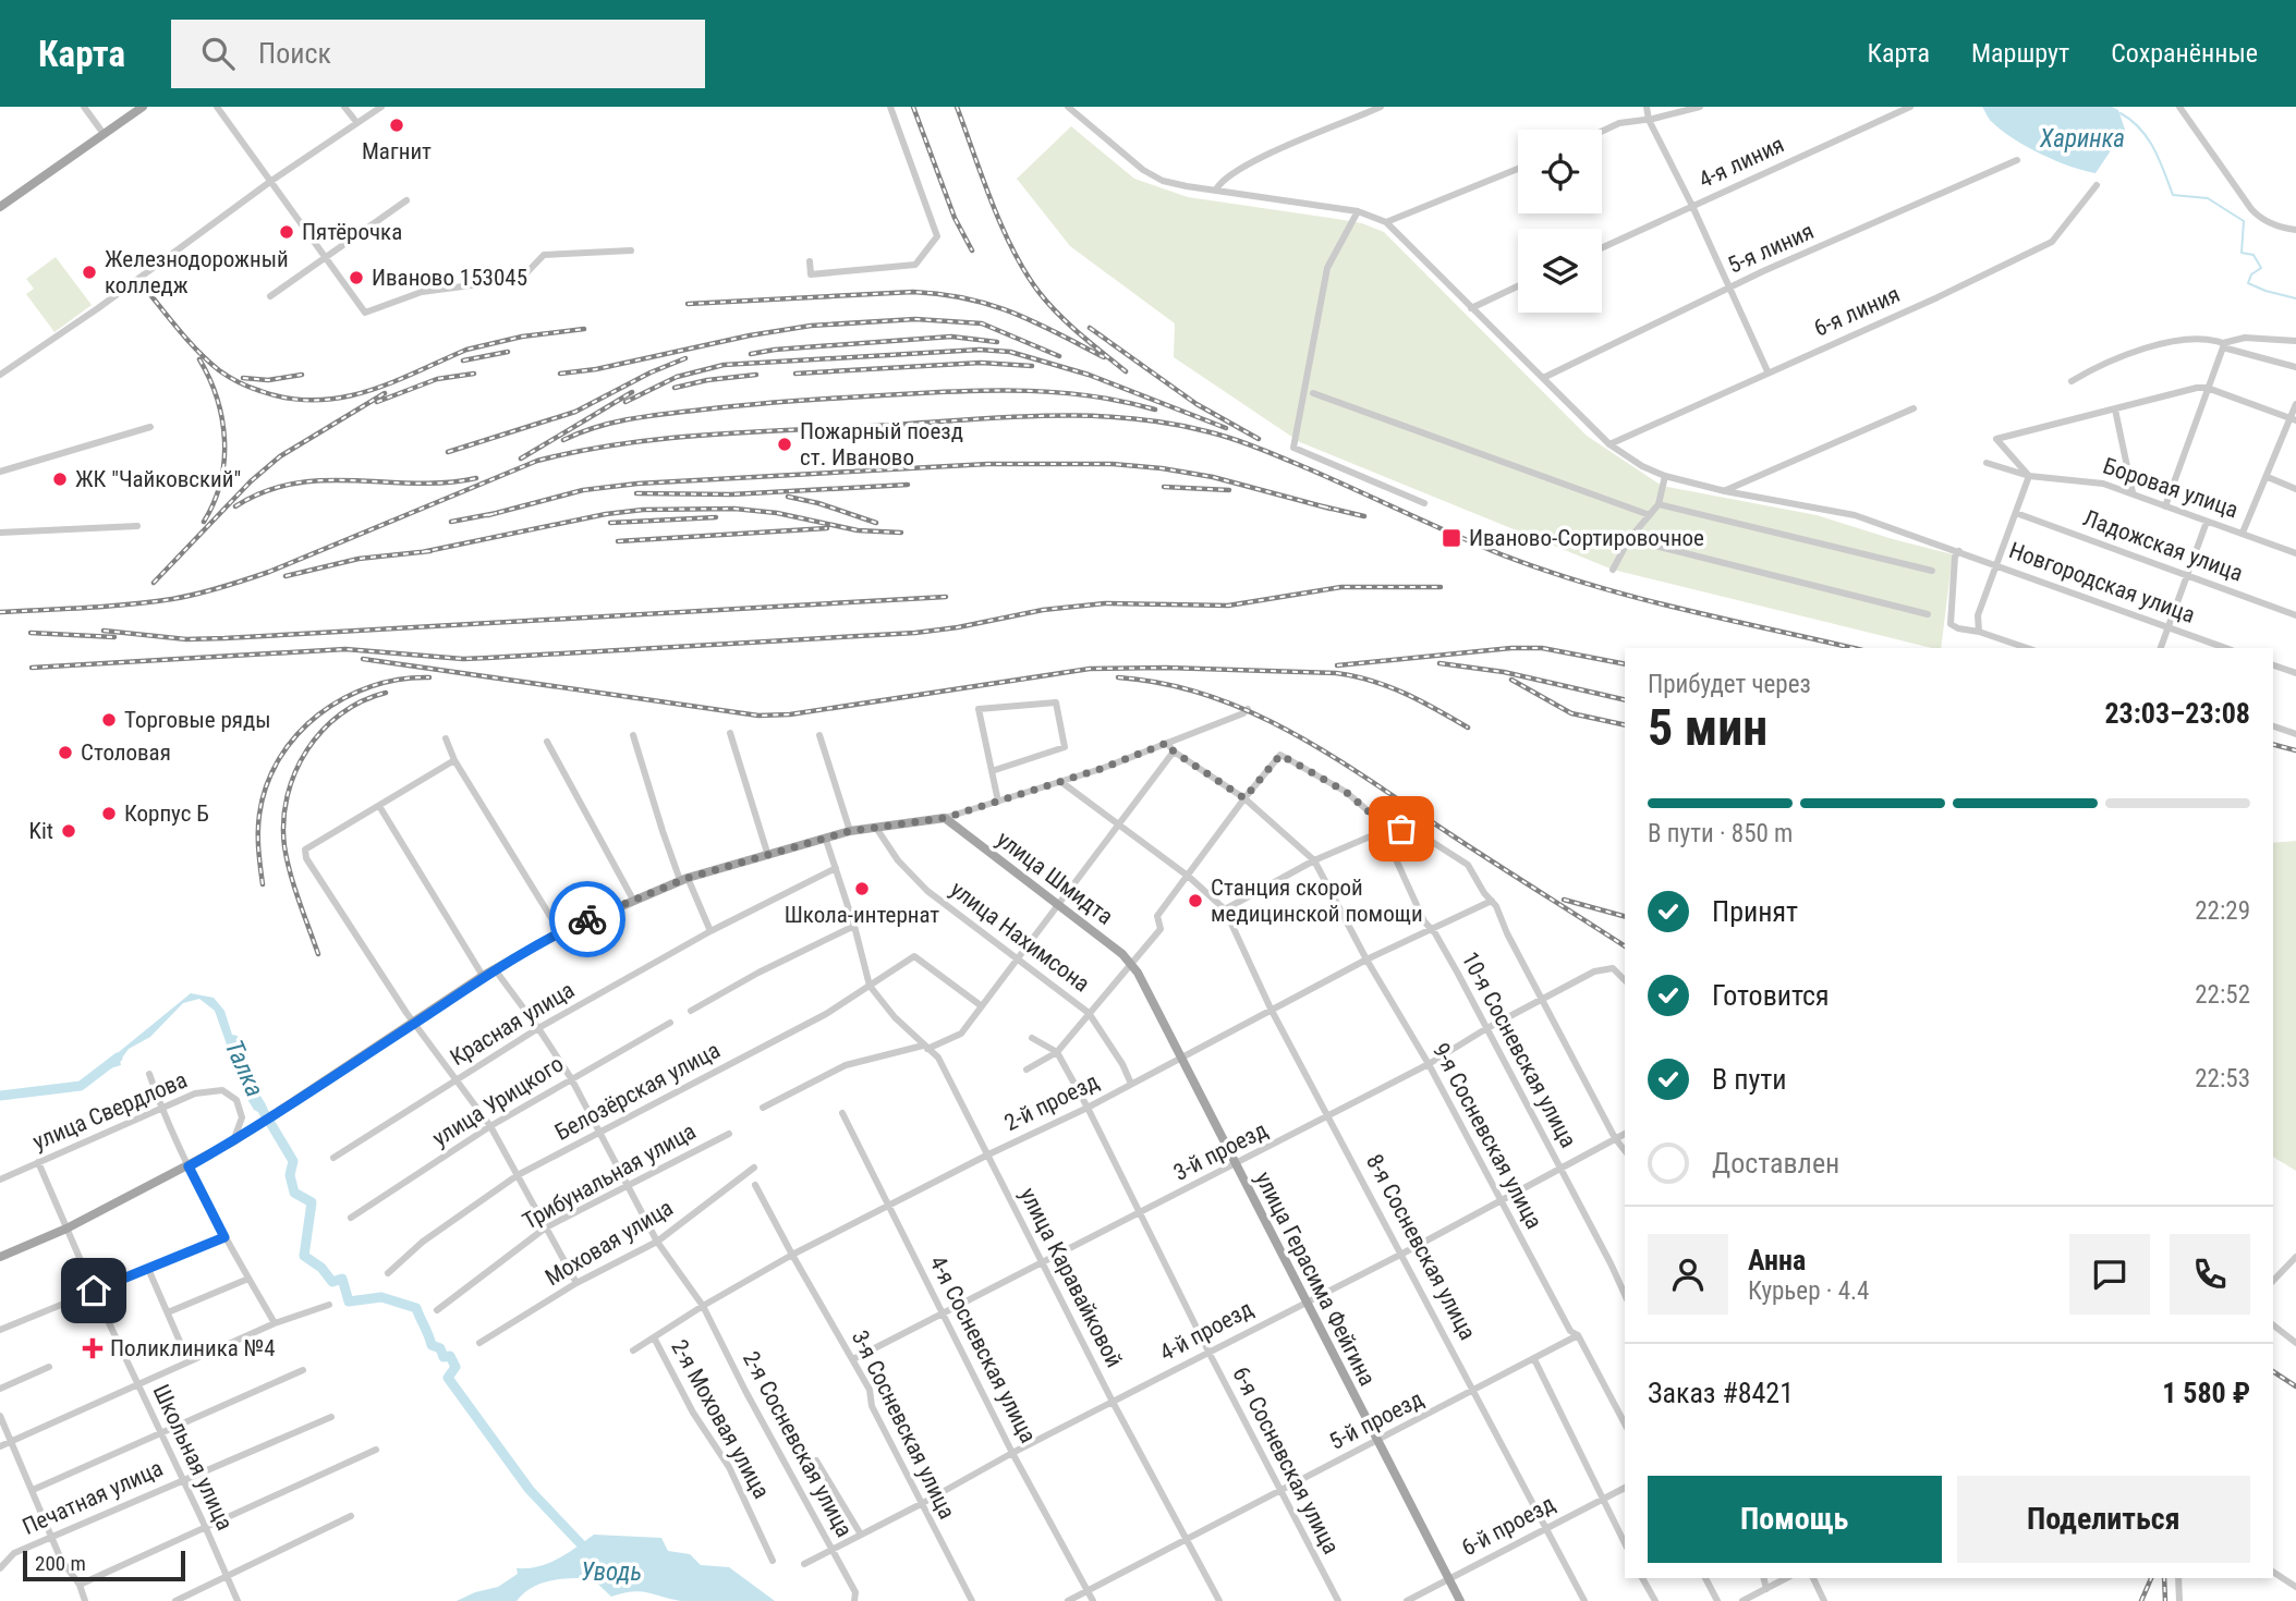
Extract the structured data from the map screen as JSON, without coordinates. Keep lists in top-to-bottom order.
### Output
{
  "streets": {
    "main road": ["улица Шмидта", "улица Герасима Фейгина"],
    "street": [
      "4-я линия",
      "5-я линия",
      "6-я линия",
      "Боровая улица",
      "Ладожская улица",
      "Новгородская улица",
      "улица Нахимсона",
      "Красная улица",
      "10-я Сосневская улица",
      "Белозёрская улица",
      "улица Урицкого",
      "2-й проезд",
      "улица Свердлова",
      "9-я Сосневская улица",
      "3-й проезд",
      "Трибунальная улица",
      "Моховая улица",
      "8-я Сосневская улица",
      "улица Каравайковой",
      "4-й проезд",
      "4-я Сосневская улица",
      "2-я Моховая улица",
      "5-й проезд",
      "3-я Сосневская улица",
      "2-я Сосневская улица",
      "Школьная улица",
      "6-я Сосневская улица",
      "Печатная улица",
      "6-й проезд"
    ]
  },
  "crossings": [
    ["5-я линия", "Новгородская улица"],
    ["6-я линия", "Новгородская улица"],
    ["улица Шмидта", "улица Герасима Фейгина"],
    ["улица Нахимсона", "2-й проезд"],
    ["Красная улица", "2-я Сосневская улица"],
    ["10-я Сосневская улица", "2-й проезд"],
    ["10-я Сосневская улица", "3-й проезд"],
    ["10-я Сосневская улица", "4-й проезд"],
    ["Белозёрская улица", "улица Каравайковой"],
    ["Белозёрская улица", "2-я Сосневская улица"],
    ["улица Урицкого", "2-я Сосневская улица"],
    ["2-й проезд", "9-я Сосневская улица"],
    ["2-й проезд", "8-я Сосневская улица"],
    ["2-й проезд", "улица Каравайковой"],
    ["2-й проезд", "улица Герасима Фейгина"],
    ["2-й проезд", "4-я Сосневская улица"],
    ["2-й проезд", "2-я Моховая улица"],
    ["2-й проезд", "3-я Сосневская улица"],
    ["2-й проезд", "2-я Сосневская улица"],
    ["2-й проезд", "6-я Сосневская улица"],
    ["улица Свердлова", "Школьная улица"],
    ["9-я Сосневская улица", "3-й проезд"],
    ["9-я Сосневская улица", "4-й проезд"],
    ["9-я Сосневская улица", "5-й проезд"],
    ["3-й проезд", "8-я Сосневская улица"],
    ["3-й проезд", "улица Каравайковой"],
    ["3-й проезд", "улица Герасима Фейгина"],
    ["3-й проезд", "4-я Сосневская улица"],
    ["3-й проезд", "3-я Сосневская улица"],
    ["3-й проезд", "6-я Сосневская улица"],
    ["Трибунальная улица", "2-я Сосневская улица"],
    ["Моховая улица", "2-я Сосневская улица"],
    ["8-я Сосневская улица", "4-й проезд"],
    ["8-я Сосневская улица", "5-й проезд"],
    ["8-я Сосневская улица", "6-й проезд"],
    ["улица Каравайковой", "4-й проезд"],
    ["улица Каравайковой", "5-й проезд"],
    ["улица Герасима Фейгина", "4-й проезд"],
    ["улица Герасима Фейгина", "5-й проезд"],
    ["улица Герасима Фейгина", "6-й проезд"],
    ["4-й проезд", "4-я Сосневская улица"],
    ["4-й проезд", "3-я Сосневская улица"],
    ["4-й проезд", "2-я Сосневская улица"],
    ["4-й проезд", "6-я Сосневская улица"],
    ["4-я Сосневская улица", "5-й проезд"],
    ["5-й проезд", "6-я Сосневская улица"],
    ["Школьная улица", "Печатная улица"]
  ],
  "water": ["Харинка", "Талка", "Уводь"],
  "places": {
    "other": [
      "Магнит",
      "Пятёрочка",
      "Железнодорожный колледж",
      "Иваново 153045",
      "Пожарный поезд ст. Иваново",
      "ЖК \"Чайковский\"",
      "Торговые ряды",
      "Столовая",
      "Корпус Б",
      "Kit",
      "Школа-интернат",
      "Станция скорой медицинской помощи"
    ],
    "transit": ["Иваново-Сортировочное"],
    "health": ["Поликлиника №4"]
  },
  "scale_bar": "200 m",
  "page": {
    "header": "Карта",
    "search": "Поиск",
    "nav": ["Карта", "Маршрут", "Сохранённые"],
    "heading": ["5 мин", "Прибудет через", "23:03–23:08"],
    "panel": [
      "Анна",
      "Курьер · 4.4",
      "Заказ #8421",
      "1 580 ₽"
    ],
    "bar": "В пути · 850 m",
    "list": [
      ["Принят", "22:29"],
      ["Готовится", "22:52"],
      ["В пути", "22:53"],
      "Доставлен"
    ],
    "buttons": ["Помощь", "Поделиться"],
    "scale": "200 m"
  }
}
